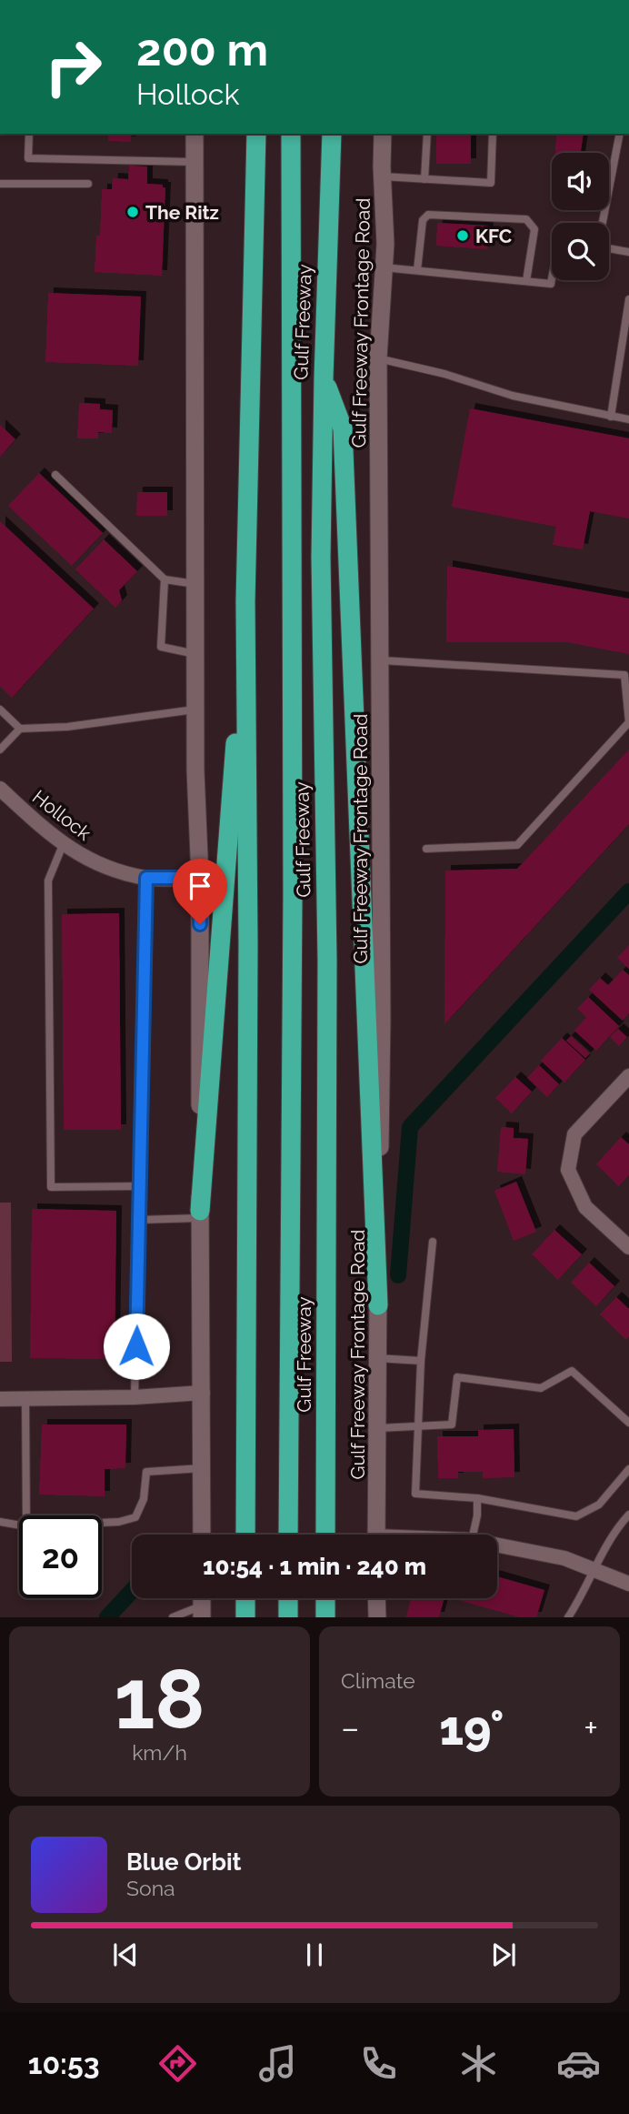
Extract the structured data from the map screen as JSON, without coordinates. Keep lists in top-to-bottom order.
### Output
{
  "streets": {
    "highway": ["Gulf Freeway"],
    "main road": ["Gulf Freeway Frontage Road"],
    "street": ["Hollock"]
  },
  "places": ["The Ritz", "KFC"],
  "page": {
    "turn": ["200 m", "Hollock"],
    "limit": "20",
    "trip": "10:54 · 1 min · 240 m",
    "tile": [
      ["18", "km/h"],
      "Climate"
    ],
    "heat": ["−", "19°", "+"],
    "song": ["Blue Orbit", "Sona"],
    "tabs": "10:53"
  }
}
